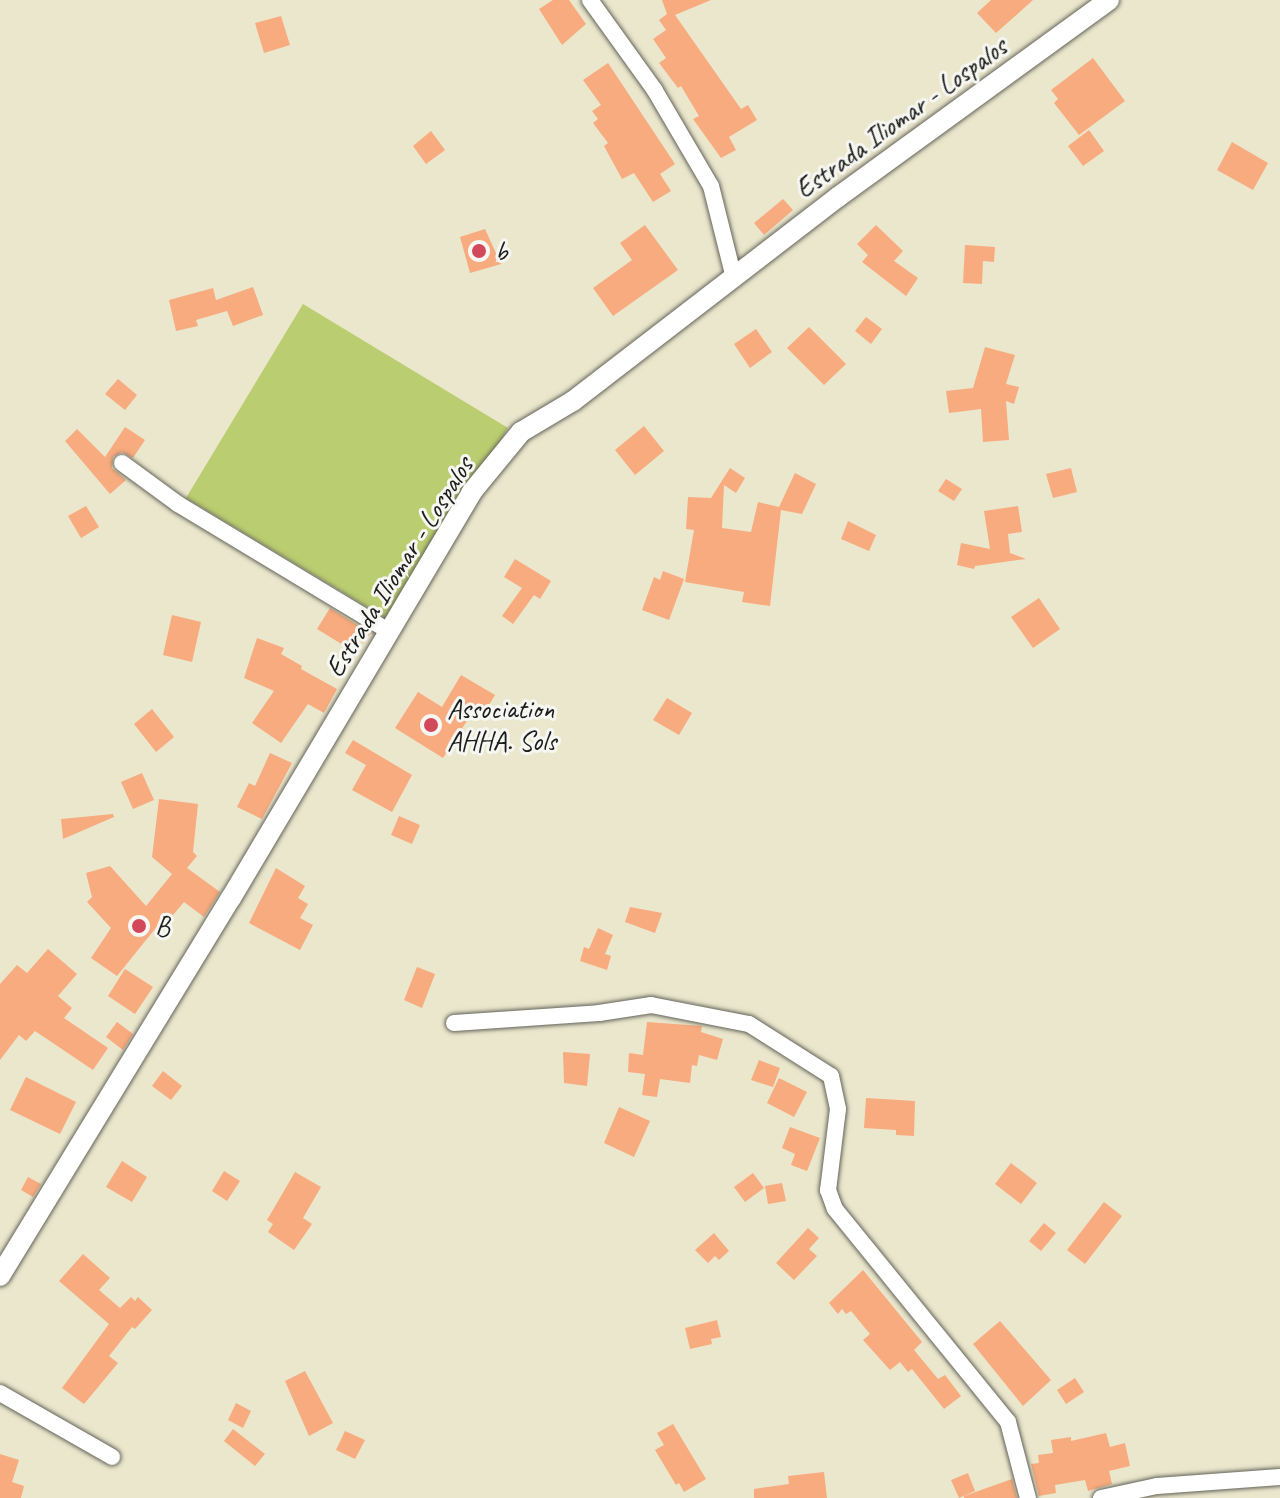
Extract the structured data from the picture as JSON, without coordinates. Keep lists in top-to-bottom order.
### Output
{
  "streets": {
    "street": ["Estrada Iliomar - Lospalos"]
  },
  "places": ["b", "Association AHHA. Sols", "B"]
}
